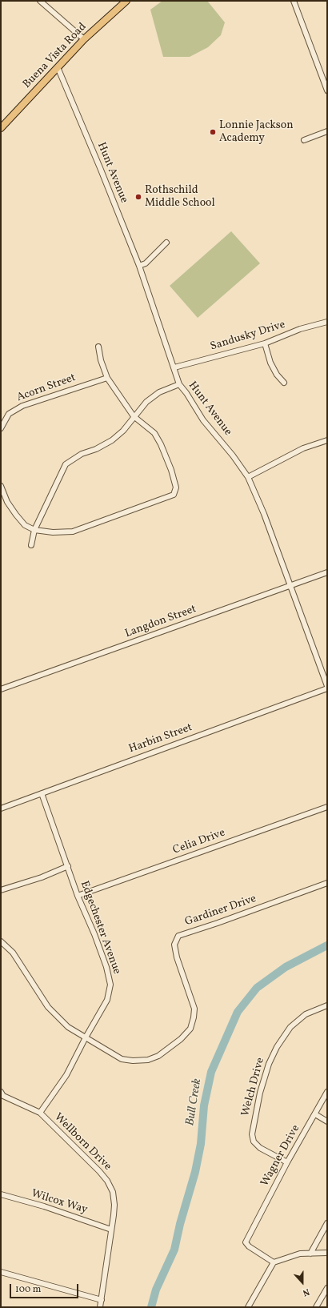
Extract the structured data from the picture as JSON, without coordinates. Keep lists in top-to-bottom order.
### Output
{
  "streets": {
    "main road": ["Buena Vista Road"],
    "street": [
      "Hunt Avenue",
      "Sandusky Drive",
      "Acorn Street",
      "Langdon Street",
      "Harbin Street",
      "Celia Drive",
      "Gardiner Drive",
      "Edgechester Avenue",
      "Welch Drive",
      "Wellborn Drive",
      "Wagner Drive",
      "Wilcox Way"
    ]
  },
  "crossings": [
    ["Buena Vista Road", "Hunt Avenue"],
    ["Hunt Avenue", "Sandusky Drive"],
    ["Hunt Avenue", "Langdon Street"],
    ["Hunt Avenue", "Harbin Street"],
    ["Harbin Street", "Edgechester Avenue"],
    ["Celia Drive", "Edgechester Avenue"],
    ["Gardiner Drive", "Edgechester Avenue"],
    ["Edgechester Avenue", "Wellborn Drive"],
    ["Welch Drive", "Wagner Drive"],
    ["Wellborn Drive", "Wilcox Way"]
  ],
  "water": ["Bull Creek"],
  "places": ["Lonnie Jackson Academy", "Rothschild Middle School"],
  "scale_bar": "100 m",
  "north": "bottom"
}
